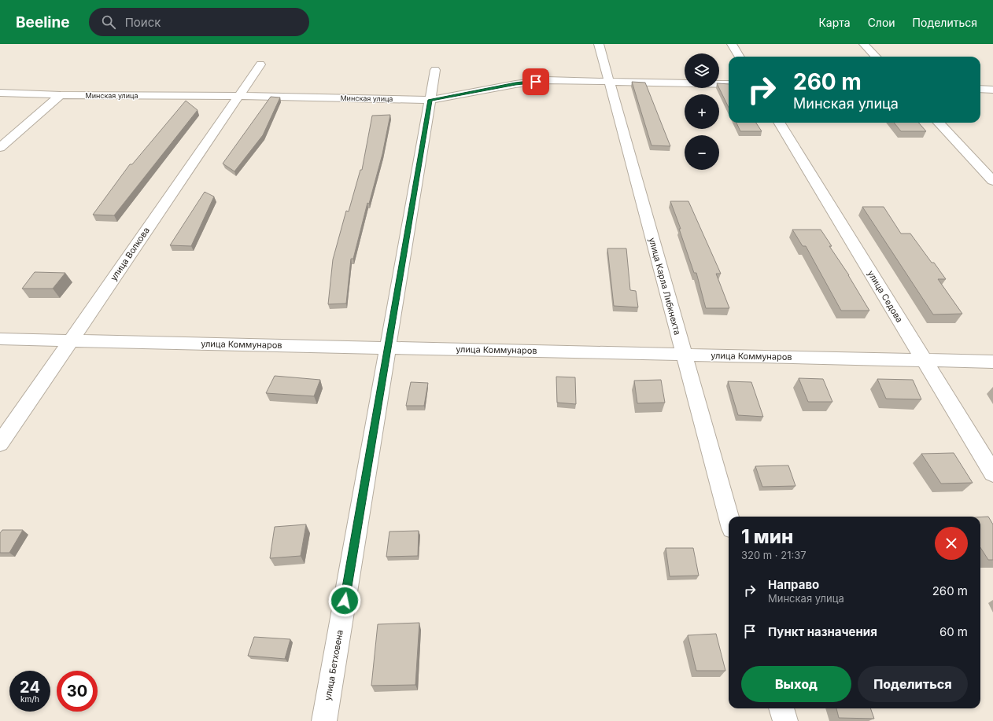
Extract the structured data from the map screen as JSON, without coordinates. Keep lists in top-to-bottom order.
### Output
{
  "streets": {
    "street": [
      "Минская улица",
      "улица Волкова",
      "улица Карла Либкнехта",
      "улица Седова",
      "улица Коммунаров",
      "улица Бетховена"
    ]
  },
  "crossings": [
    ["Минская улица", "улица Волкова"],
    ["Минская улица", "улица Карла Либкнехта"],
    ["Минская улица", "улица Бетховена"],
    ["улица Волкова", "улица Коммунаров"],
    ["улица Карла Либкнехта", "улица Коммунаров"],
    ["улица Седова", "улица Коммунаров"],
    ["улица Коммунаров", "улица Бетховена"]
  ],
  "page": {
    "header": "Beeline",
    "search": "Поиск",
    "nav": ["Карта", "Слои", "Поделиться"],
    "map_buttons": ["+", "−"],
    "turn": ["260 m", "Минская улица"],
    "heading": ["1 мин", "320 m · 21:37"],
    "list": [
      {
        "name": "Направо",
        "note": "Минская улица",
        "value": "260 m"
      },
      {
        "name": "Пункт назначения",
        "value": "60 m"
      }
    ],
    "buttons": ["Выход", "Поделиться"],
    "speed": "24 km/h",
    "limit": "30"
  }
}
